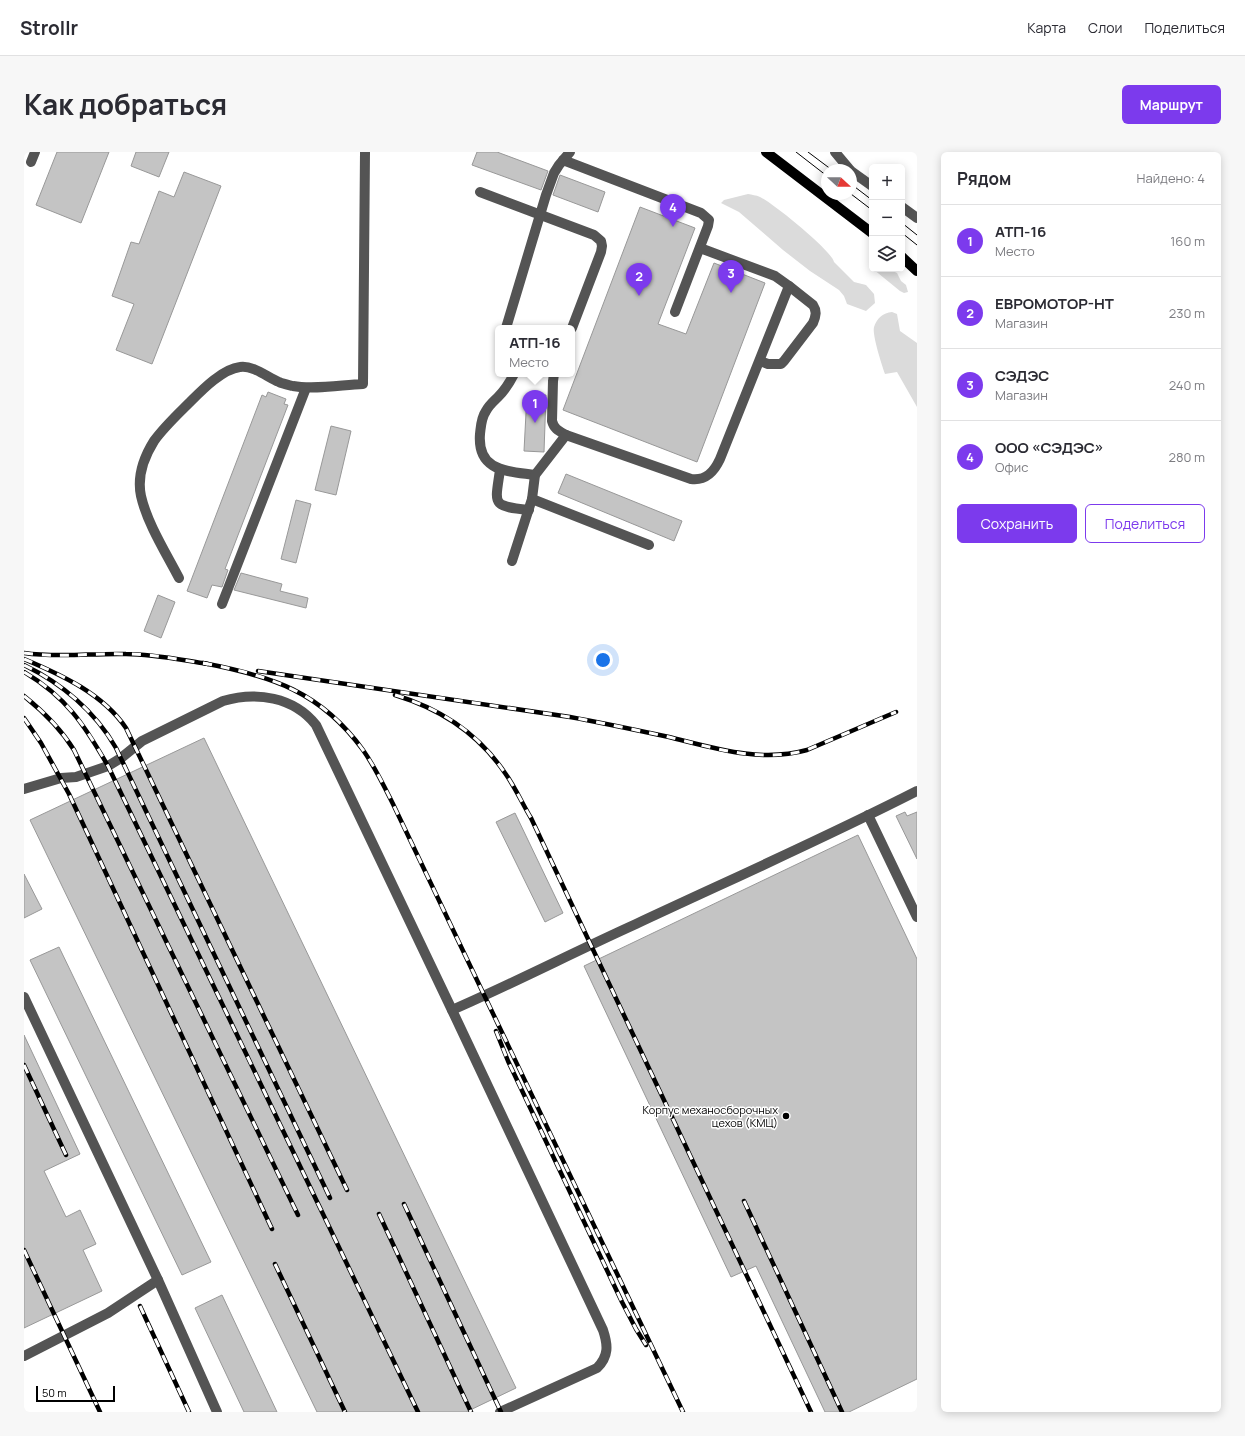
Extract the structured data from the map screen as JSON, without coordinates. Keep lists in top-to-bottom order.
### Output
{
  "places": ["Корпус механосборочных цехов (КМЦ)"],
  "scale_bar": "50 m",
  "north": "right",
  "page": {
    "header": "Strollr",
    "nav": ["Карта", "Слои", "Поделиться"],
    "title": "Как добраться",
    "buttons": [
      "Маршрут",
      ["Сохранить", "Поделиться"]
    ],
    "heading": ["Рядом", "Найдено: 4"],
    "map_buttons": ["+", "−"],
    "pins": [
      "4",
      "3",
      "2",
      "1"
    ],
    "list": [
      {
        "mark": "1",
        "name": "АТП-16",
        "note": "Место",
        "value": "160 m"
      },
      {
        "mark": "2",
        "name": "ЕВРОМОТОР-НТ",
        "note": "Магазин",
        "value": "230 m"
      },
      {
        "mark": "3",
        "name": "СЭДЭС",
        "note": "Магазин",
        "value": "240 m"
      },
      {
        "mark": "4",
        "name": "ООО «СЭДЭС»",
        "note": "Офис",
        "value": "280 m"
      }
    ],
    "popup": ["АТП-16", "Место"],
    "scale": "50 m"
  }
}
